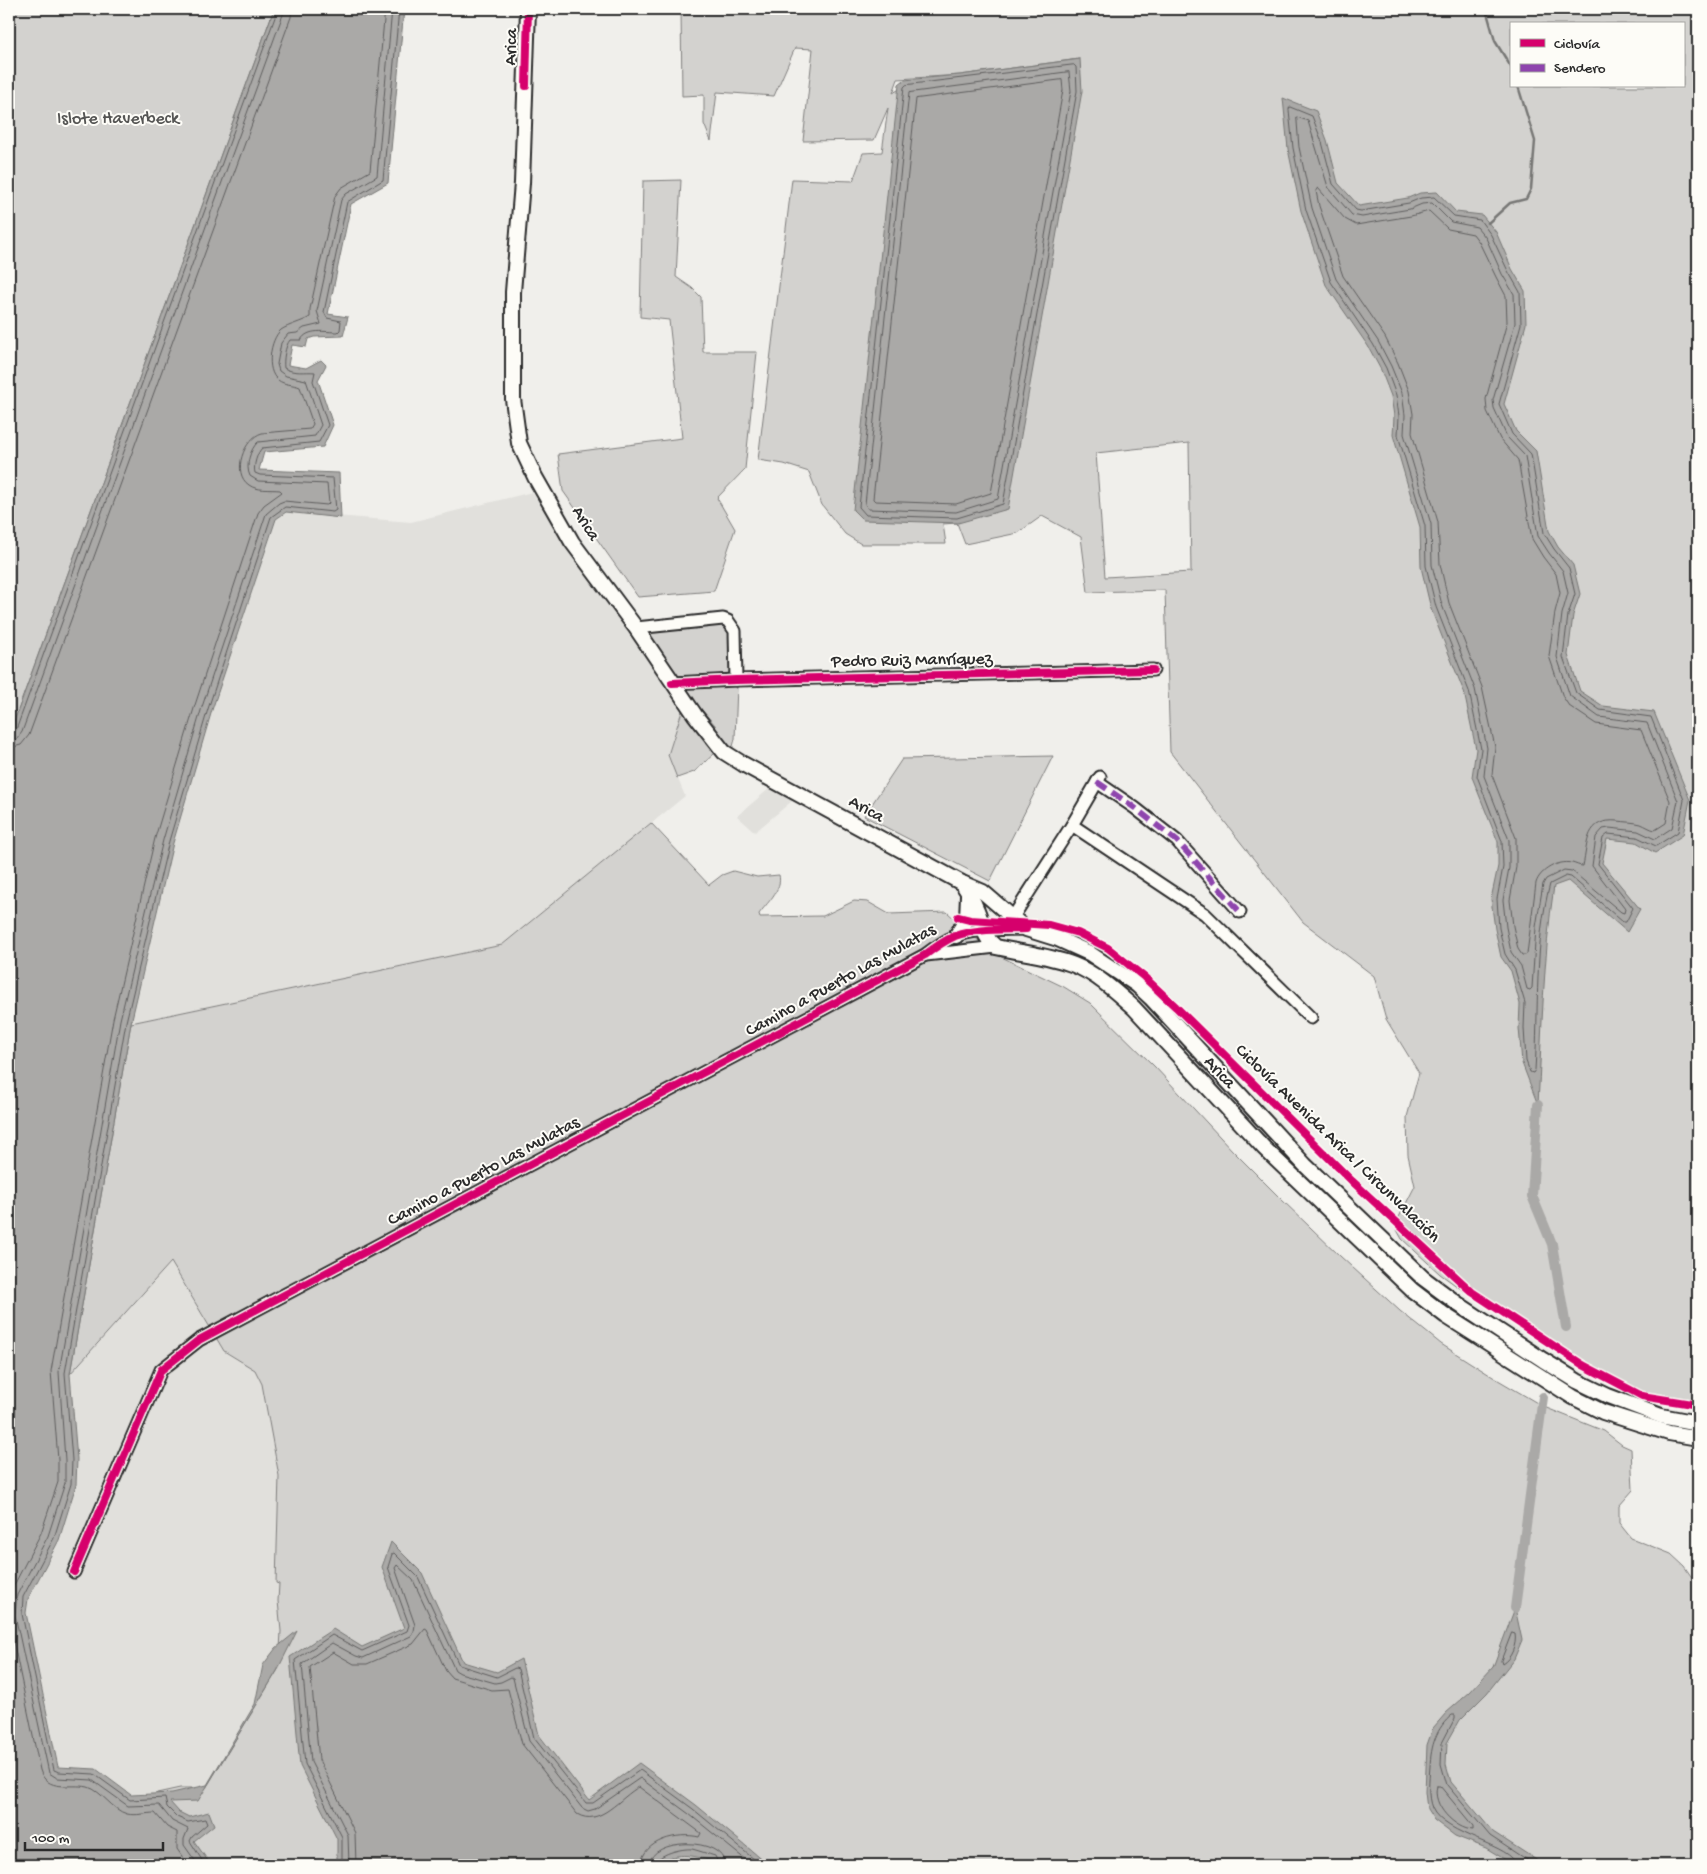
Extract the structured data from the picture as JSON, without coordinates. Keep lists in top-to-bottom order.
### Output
{
  "streets": {
    "main road": ["Arica"],
    "street": ["Pedro Ruiz Manríquez", "Camino a Puerto Las Mulatas"],
    "cycle path": ["Ciclovía Avenida Arica / Circunvalación"]
  },
  "crossings": [
    ["Arica", "Pedro Ruiz Manríquez"],
    ["Arica", "Camino a Puerto Las Mulatas"]
  ],
  "parks": ["Islote Haverbeck"],
  "legend": ["Ciclovía", "Sendero"],
  "scale_bar": "100 m"
}
